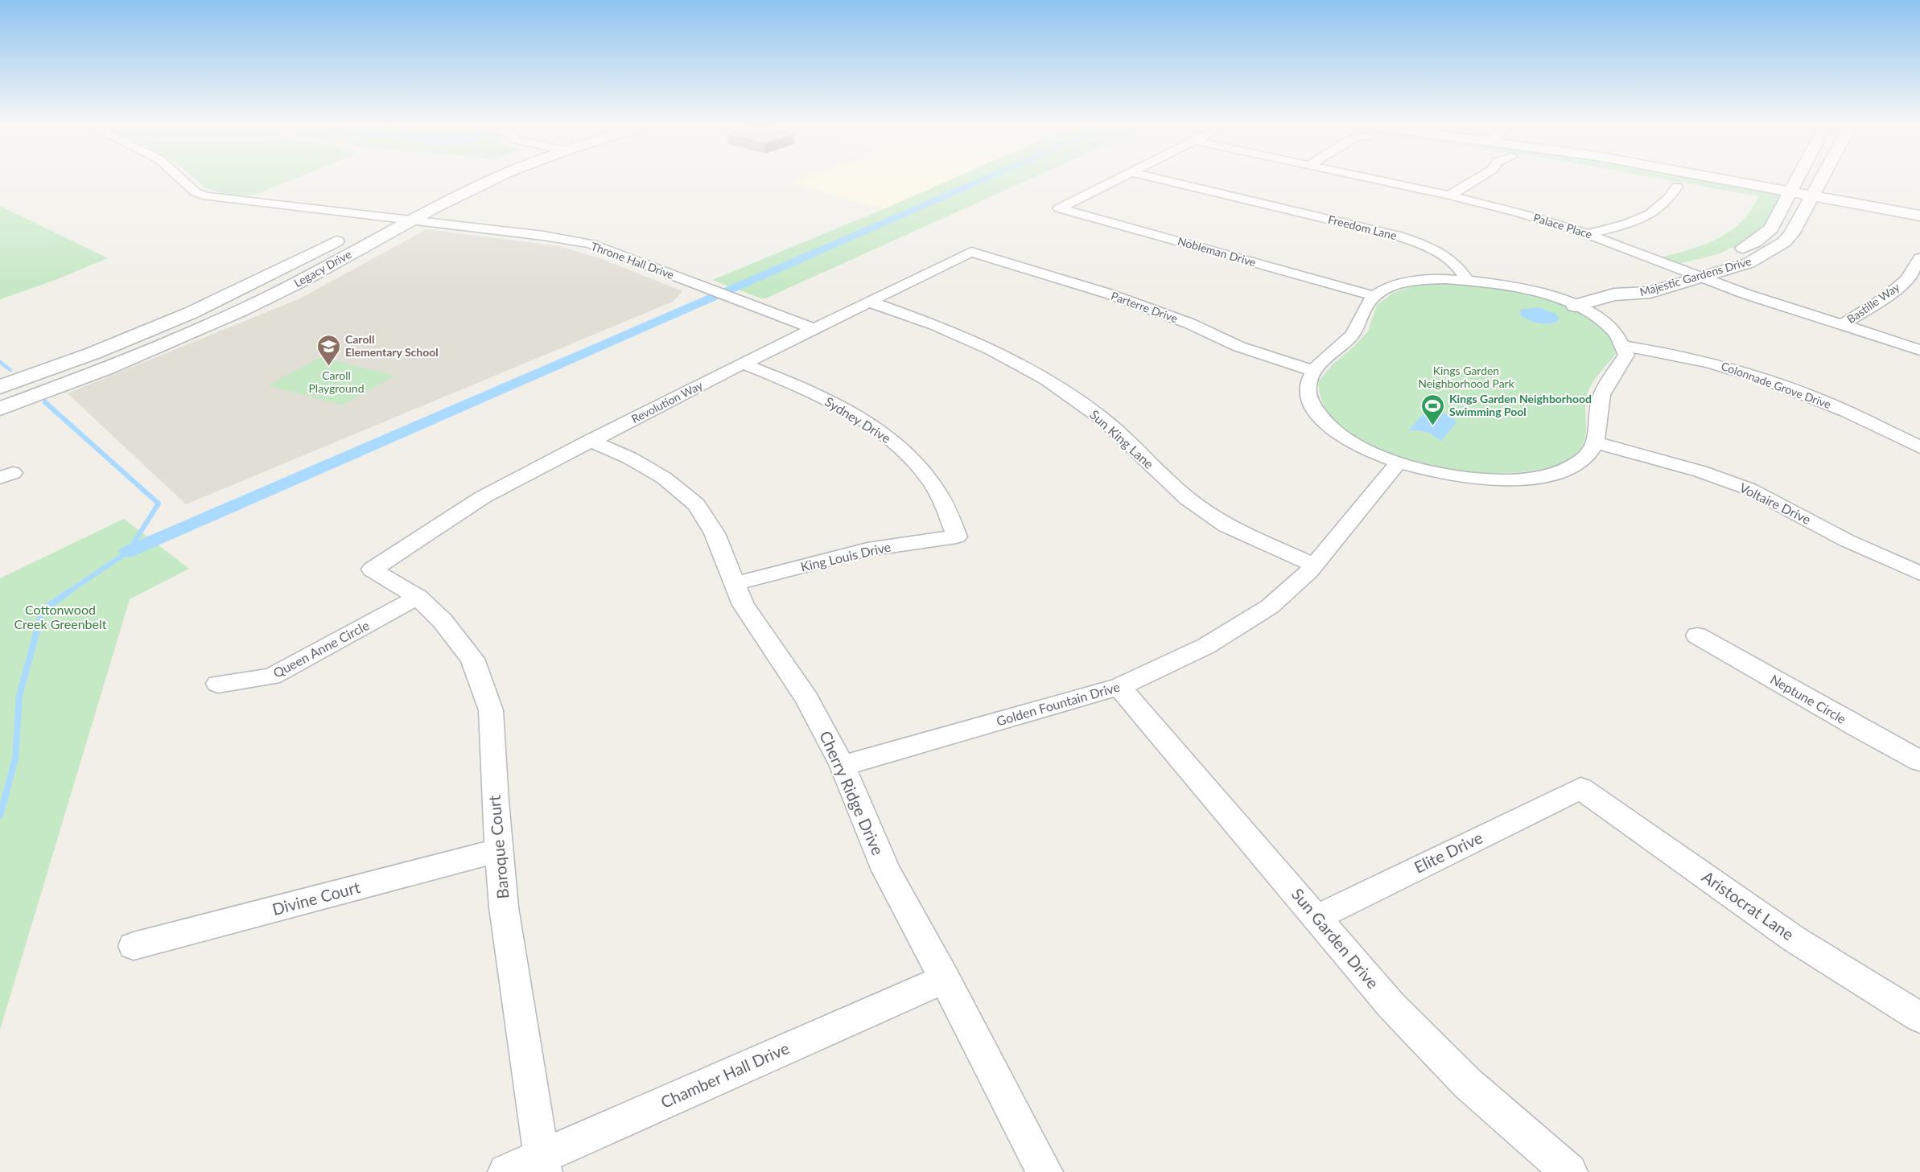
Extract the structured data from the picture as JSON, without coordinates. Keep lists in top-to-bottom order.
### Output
{
  "streets": {
    "main road": ["Legacy Drive", "Majestic Gardens Drive"],
    "street": [
      "Palace Place",
      "Freedom Lane",
      "Nobleman Drive",
      "Throne Hall Drive",
      "Bastille Way",
      "Parterre Drive",
      "Colonnade Grove Drive",
      "Revolution Way",
      "Sydney Drive",
      "Sun King Lane",
      "Voltaire Drive",
      "King Louis Drive",
      "Queen Anne Circle",
      "Neptune Circle",
      "Golden Fountain Drive",
      "Cherry Ridge Drive",
      "Baroque Court",
      "Elite Drive",
      "Divine Court",
      "Aristocrat Lane",
      "Sun Garden Drive",
      "Chamber Hall Drive"
    ]
  },
  "crossings": [
    ["Palace Place", "Majestic Gardens Drive"],
    ["Palace Place", "Bastille Way"],
    ["Throne Hall Drive", "Legacy Drive"],
    ["Throne Hall Drive", "Revolution Way"],
    ["Parterre Drive", "Revolution Way"],
    ["Revolution Way", "Sydney Drive"],
    ["Revolution Way", "Sun King Lane"],
    ["Revolution Way", "Cherry Ridge Drive"],
    ["Revolution Way", "Baroque Court"],
    ["Sydney Drive", "King Louis Drive"],
    ["Sun King Lane", "Golden Fountain Drive"],
    ["King Louis Drive", "Cherry Ridge Drive"],
    ["Queen Anne Circle", "Baroque Court"],
    ["Golden Fountain Drive", "Cherry Ridge Drive"],
    ["Golden Fountain Drive", "Sun Garden Drive"],
    ["Cherry Ridge Drive", "Chamber Hall Drive"],
    ["Baroque Court", "Divine Court"],
    ["Baroque Court", "Chamber Hall Drive"],
    ["Elite Drive", "Aristocrat Lane"],
    ["Elite Drive", "Sun Garden Drive"]
  ],
  "parks": ["Kings Garden Neighborhood Park", "Caroll Playground", "Cottonwood Creek Greenbelt"],
  "places": {
    "school or university": ["Caroll Elementary School"],
    "sports": ["Kings Garden Neighborhood Swimming Pool"]
  }
}
